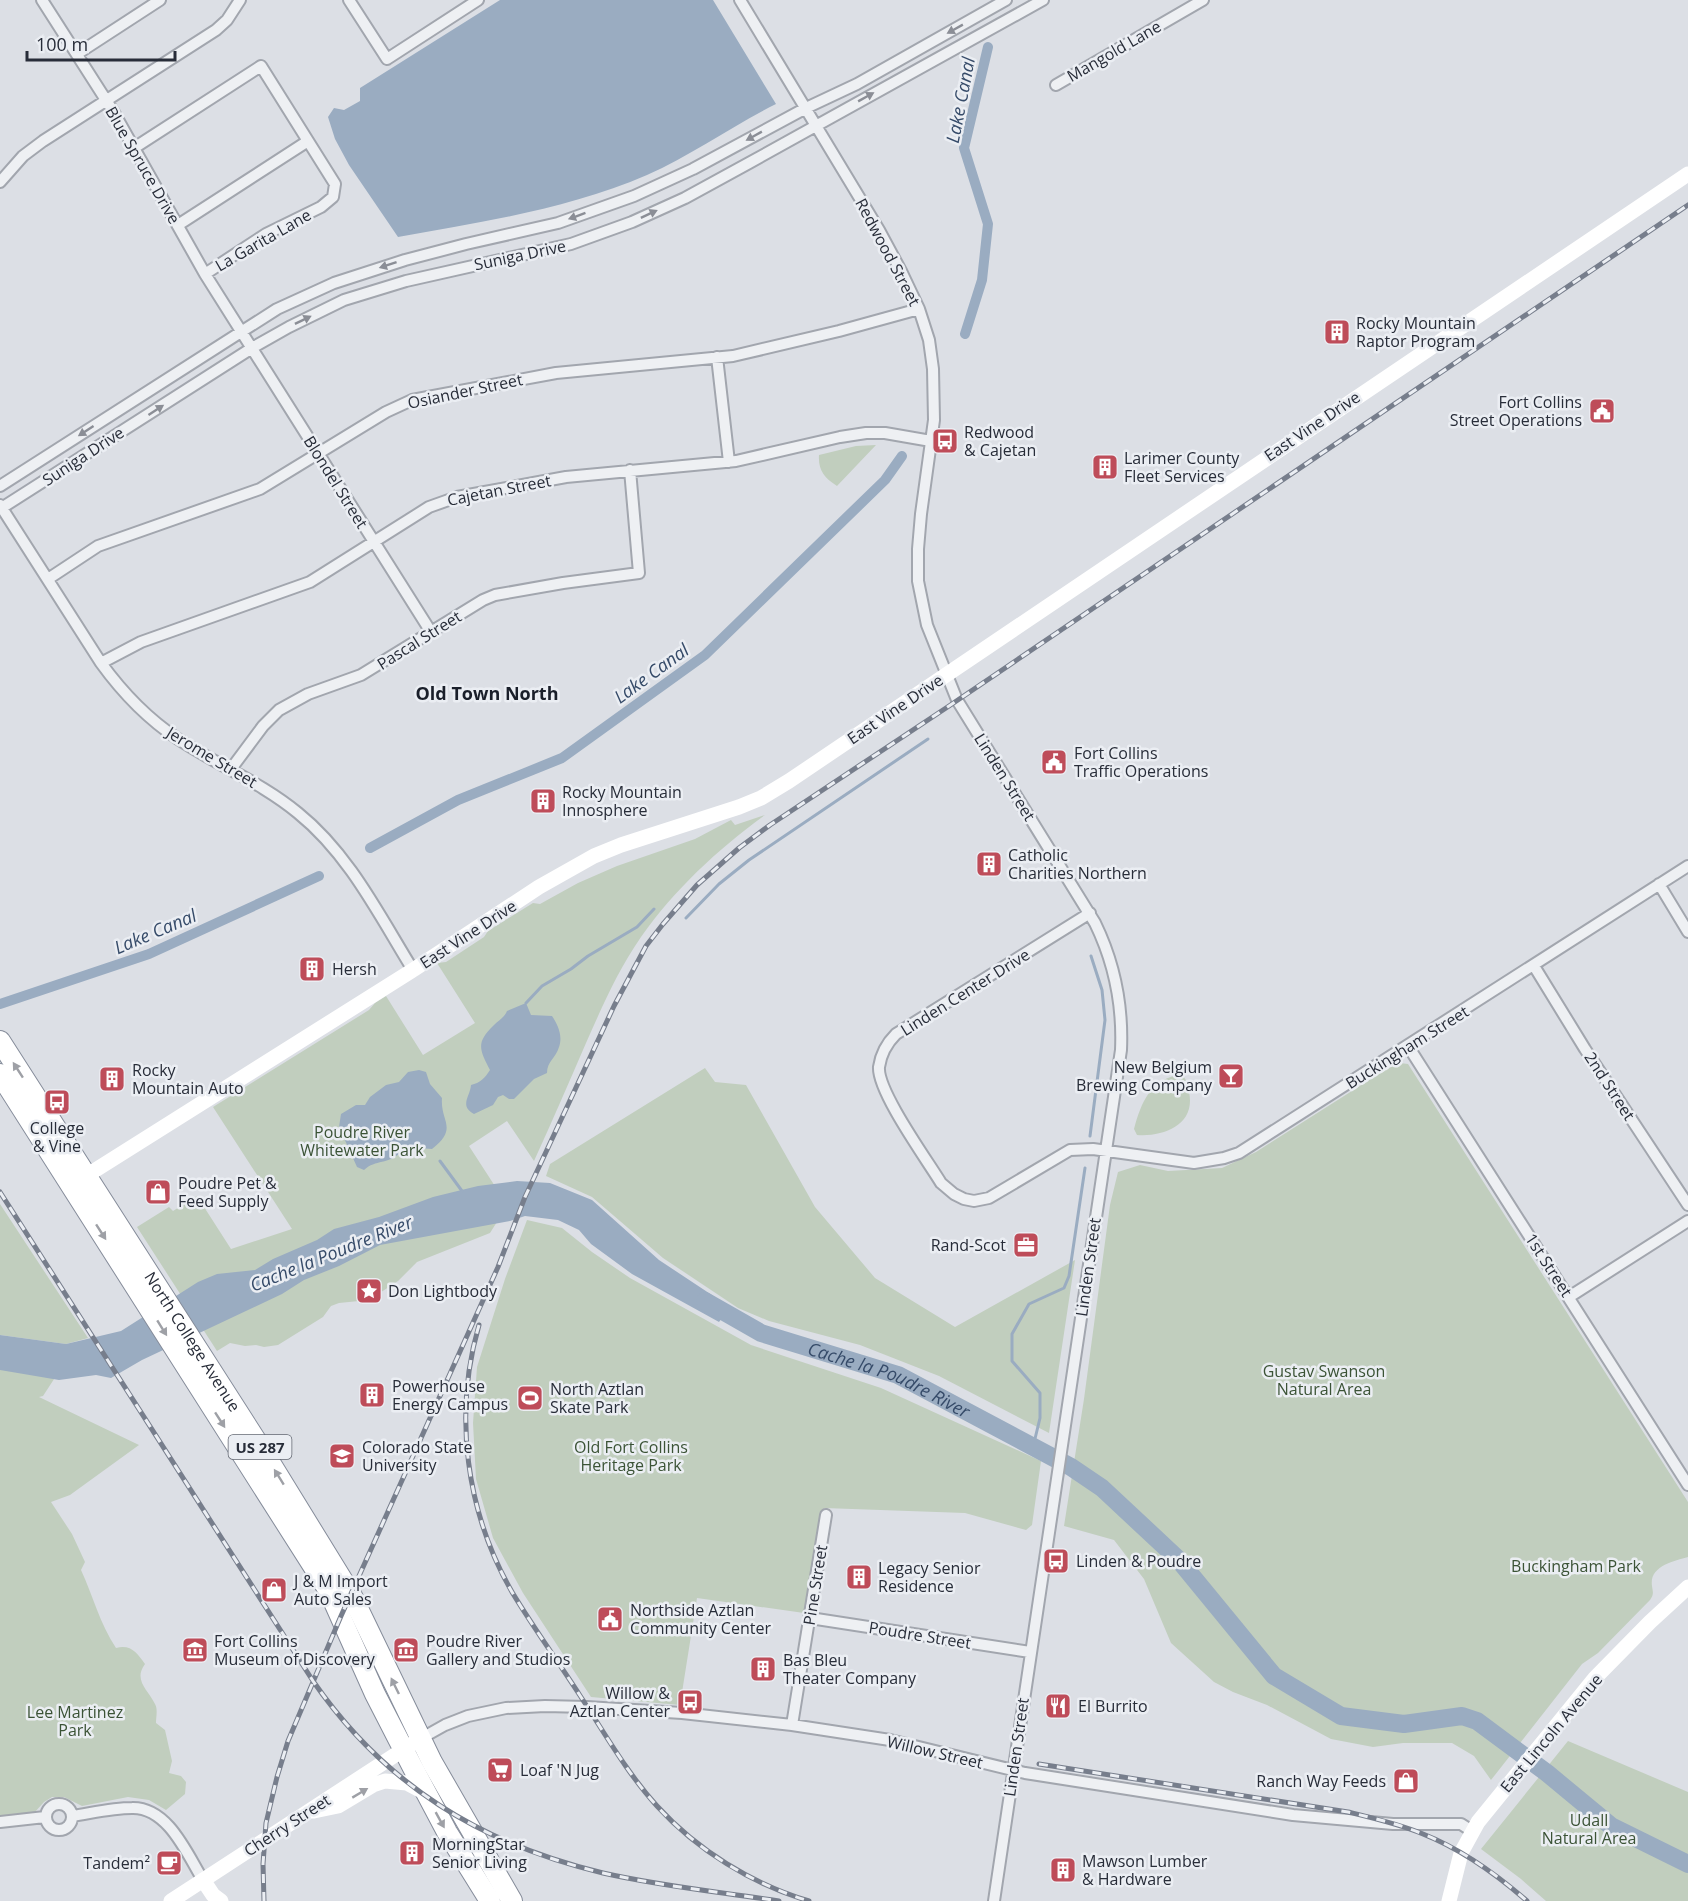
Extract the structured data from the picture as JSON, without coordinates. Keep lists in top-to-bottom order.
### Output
{
  "streets": {
    "highway": ["North College Avenue", "US 287"],
    "main road": ["East Vine Drive", "East Lincoln Avenue", "Cherry Street"],
    "street": [
      "Mangold Lane",
      "Blue Spruce Drive",
      "La Garita Lane",
      "Redwood Street",
      "Suniga Drive",
      "Osiander Street",
      "Blondel Street",
      "Cajetan Street",
      "Pascal Street",
      "Jerome Street",
      "Linden Street",
      "Linden Center Drive",
      "Buckingham Street",
      "2nd Street",
      "1st Street",
      "Pine Street",
      "Poudre Street",
      "Willow Street"
    ]
  },
  "crossings": [
    ["Blue Spruce Drive", "La Garita Lane"],
    ["Blue Spruce Drive", "Suniga Drive"],
    ["Blue Spruce Drive", "Blondel Street"],
    ["Redwood Street", "Suniga Drive"],
    ["Redwood Street", "Osiander Street"],
    ["Redwood Street", "East Vine Drive"],
    ["Redwood Street", "Cajetan Street"],
    ["Redwood Street", "Linden Street"],
    ["Suniga Drive", "Blondel Street"],
    ["Suniga Drive", "Jerome Street"],
    ["Osiander Street", "Blondel Street"],
    ["Osiander Street", "Jerome Street"],
    ["East Vine Drive", "Jerome Street"],
    ["East Vine Drive", "Linden Street"],
    ["East Vine Drive", "North College Avenue"],
    ["Blondel Street", "Cajetan Street"],
    ["Blondel Street", "Pascal Street"],
    ["Cajetan Street", "Pascal Street"],
    ["Cajetan Street", "Jerome Street"],
    ["Pascal Street", "Jerome Street"],
    ["Linden Street", "Linden Center Drive"],
    ["Linden Street", "Buckingham Street"],
    ["Linden Street", "Poudre Street"],
    ["Linden Street", "Willow Street"],
    ["Linden Center Drive", "Buckingham Street"],
    ["Buckingham Street", "2nd Street"],
    ["Buckingham Street", "1st Street"],
    ["North College Avenue", "Willow Street"],
    ["North College Avenue", "Cherry Street"],
    ["Pine Street", "Poudre Street"],
    ["Pine Street", "Willow Street"],
    ["East Lincoln Avenue", "Willow Street"],
    ["Willow Street", "Cherry Street"]
  ],
  "districts": ["Old Town North"],
  "water": ["Lake Canal", "Cache la Poudre River"],
  "parks": [
    "Poudre River Whitewater Park",
    "Gustav Swanson Natural Area",
    "Old Fort Collins Heritage Park",
    "Buckingham Park",
    "Lee Martinez Park",
    "Udall Natural Area"
  ],
  "places": {
    "building": [
      "Rocky Mountain Raptor Program",
      "Larimer County Fleet Services",
      "Rocky Mountain Innosphere",
      "Catholic Charities Northern",
      "Hersh",
      "Rocky Mountain Auto",
      "Powerhouse Energy Campus",
      "Legacy Senior Residence",
      "Bas Bleu Theater Company",
      "MorningStar Senior Living",
      "Mawson Lumber & Hardware"
    ],
    "public building": ["Fort Collins Street Operations", "Fort Collins Traffic Operations", "Northside Aztlan Community Center"],
    "bus stop": [
      "Redwood & Cajetan",
      "College & Vine",
      "Linden & Poudre",
      "Willow & Aztlan Center"
    ],
    "bar": ["New Belgium Brewing Company"],
    "shop": ["Poudre Pet & Feed Supply", "J & M Import Auto Sales", "Ranch Way Feeds"],
    "office": ["Rand-Scot"],
    "place": ["Don Lightbody"],
    "sports": ["North Aztlan Skate Park"],
    "school or university": ["Colorado State University"],
    "museum": ["Fort Collins Museum of Discovery", "Poudre River Gallery and Studios"],
    "restaurant": ["El Burrito"],
    "supermarket": ["Loaf 'N Jug"],
    "cafe": ["Tandem²"]
  },
  "scale_bar": "100 m"
}
